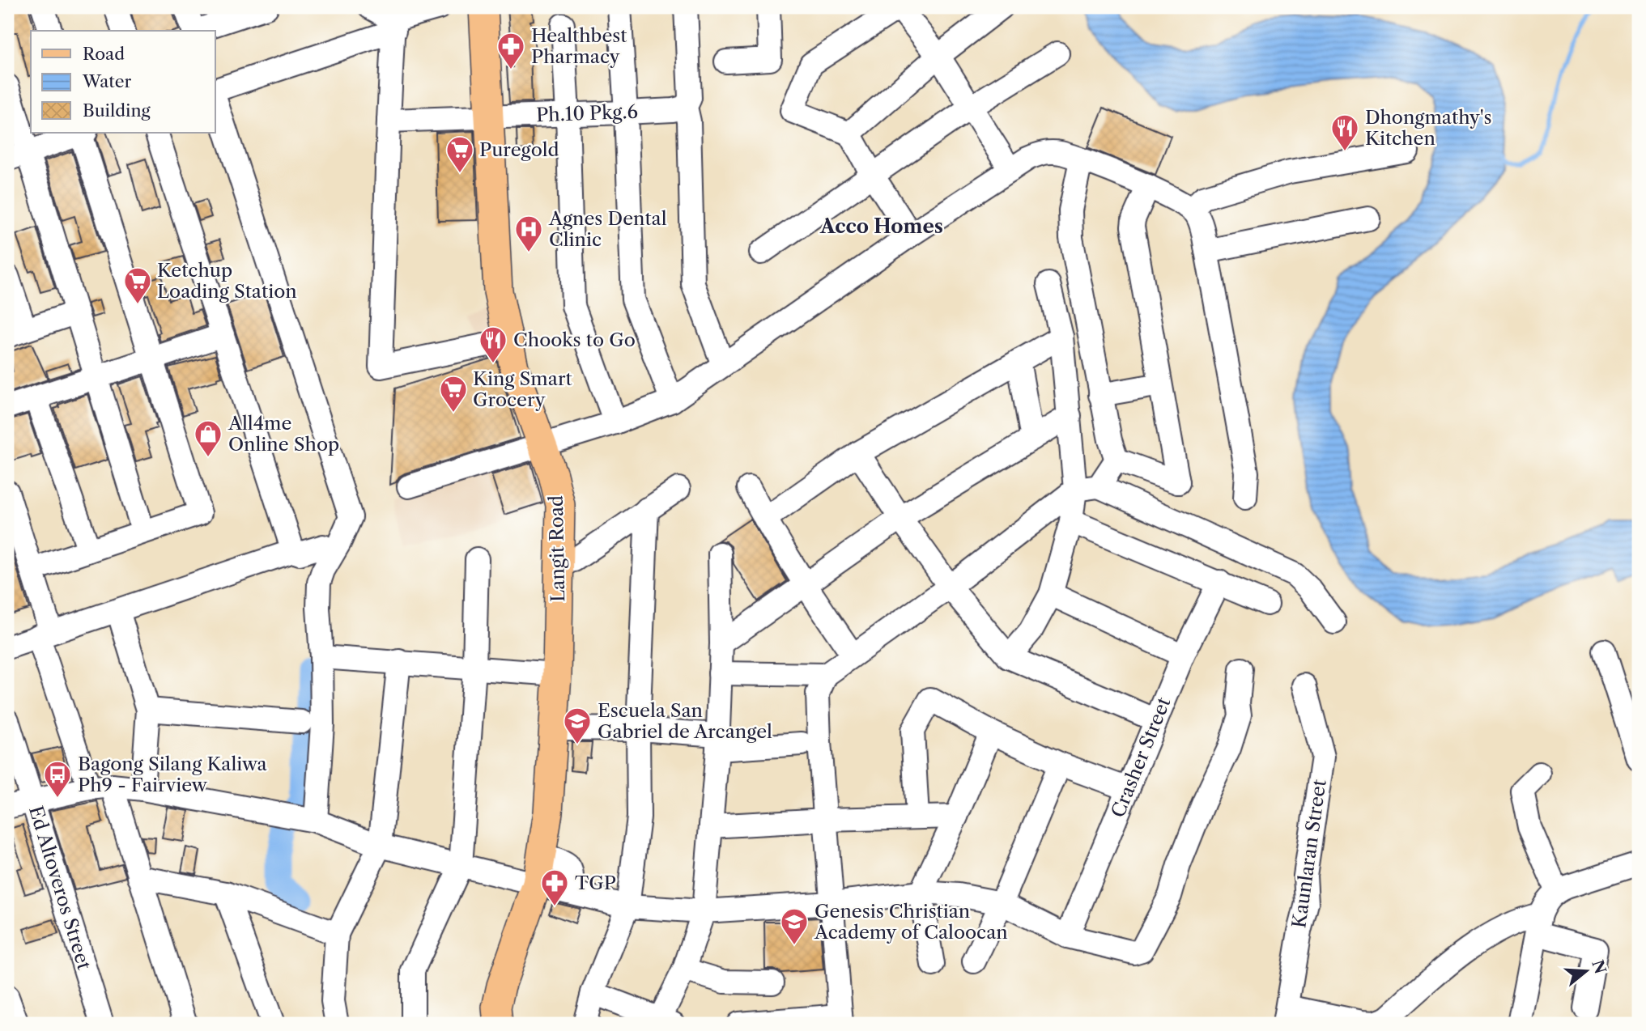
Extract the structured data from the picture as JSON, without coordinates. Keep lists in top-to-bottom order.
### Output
{
  "streets": {
    "main road": ["Langit Road"],
    "street": [
      "Ph.10 Pkg.6",
      "Crasher Street",
      "Kaunlaran Street",
      "Ed Altoveros Street"
    ]
  },
  "crossings": [
    ["Ph.10 Pkg.6", "Langit Road"]
  ],
  "districts": ["Acco Homes"],
  "places": {
    "pharmacy": ["Healthbest Pharmacy", "TGP"],
    "restaurant": ["Dhongmathy's Kitchen", "Chooks to Go"],
    "supermarket": ["Puregold", "Ketchup Loading Station", "King Smart Grocery"],
    "hospital": ["Agnes Dental Clinic"],
    "shop": ["All4me Online Shop"],
    "school or university": ["Escuela San Gabriel de Arcangel", "Genesis Christian Academy of Caloocan"],
    "bus stop": ["Bagong Silang Kaliwa Ph9 - Fairview"]
  },
  "legend": ["Road", "Water", "Building"],
  "north": "right"
}
